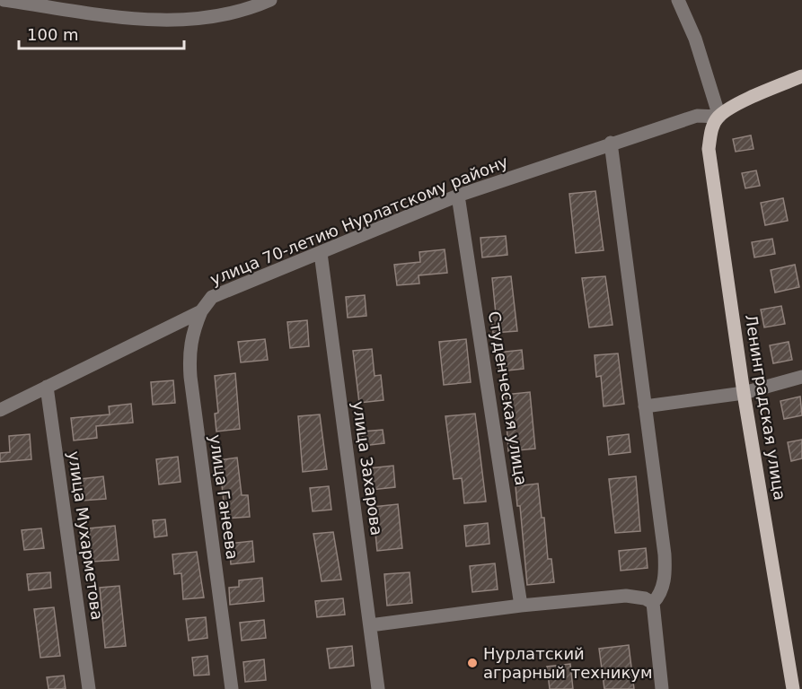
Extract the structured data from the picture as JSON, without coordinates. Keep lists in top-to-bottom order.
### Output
{
  "streets": {
    "main road": ["улица 70-летию Нурлатскому району", "Ленинградская улица"],
    "street": [
      "Студенческая улица",
      "улица Захарова",
      "улица Ганеева",
      "улица Мухарметова"
    ]
  },
  "crossings": [
    ["улица 70-летию Нурлатскому району", "Студенческая улица"],
    ["улица 70-летию Нурлатскому району", "Ленинградская улица"],
    ["улица 70-летию Нурлатскому району", "улица Захарова"],
    ["улица 70-летию Нурлатскому району", "улица Ганеева"],
    ["улица 70-летию Нурлатскому району", "улица Мухарметова"]
  ],
  "places": ["Нурлатский аграрный техникум"],
  "scale_bar": "100 m"
}
